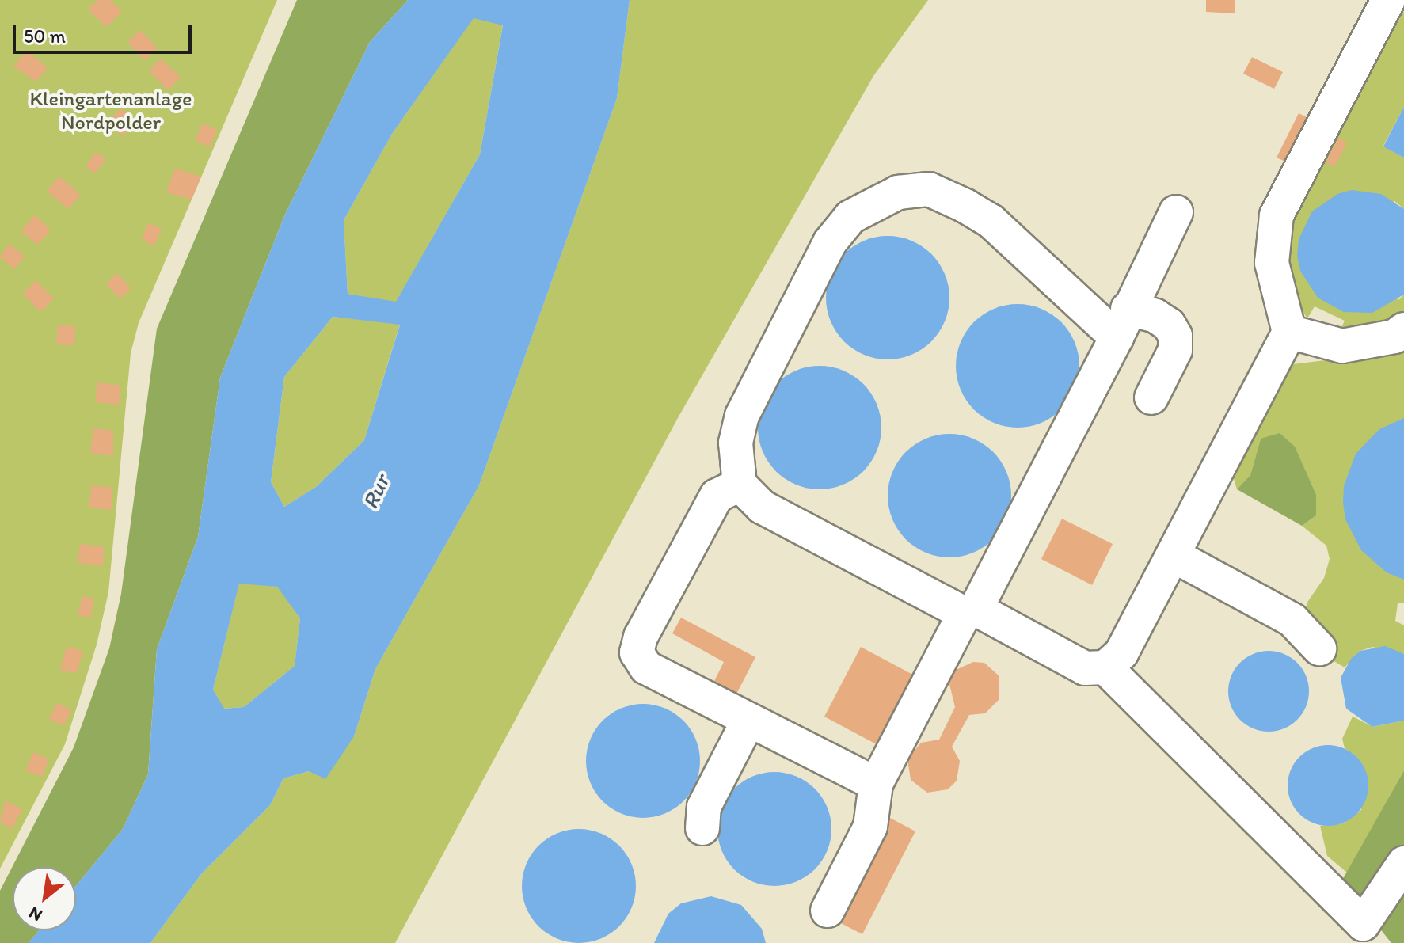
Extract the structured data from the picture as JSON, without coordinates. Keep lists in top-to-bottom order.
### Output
{
  "water": ["Rur"],
  "parks": ["Kleingartenanlage Nordpolder"],
  "scale_bar": "50 m",
  "north": "bottom left"
}
